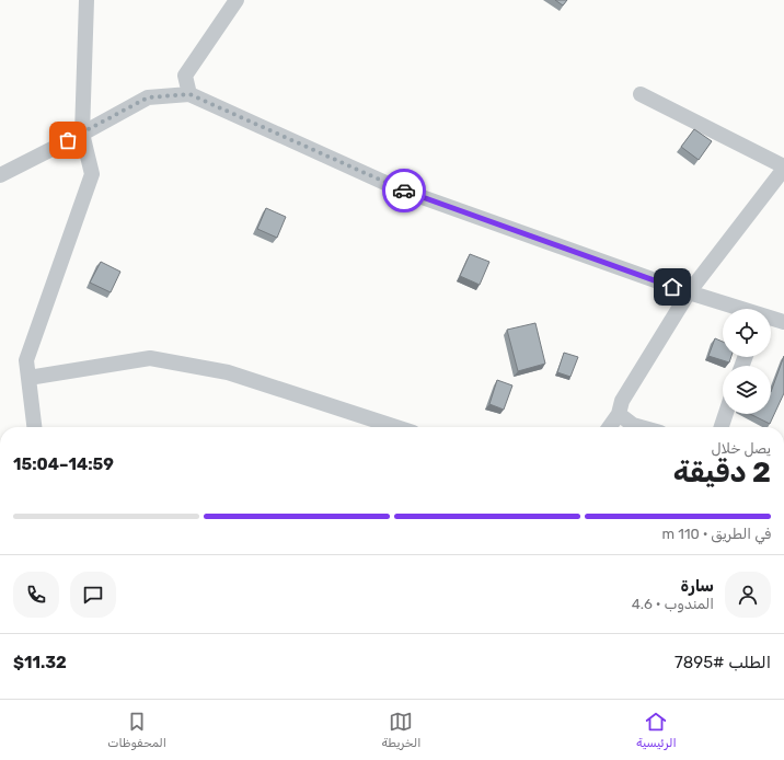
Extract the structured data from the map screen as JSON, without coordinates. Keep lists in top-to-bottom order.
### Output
{
  "page": {
    "heading": ["2 دقيقة", "يصل خلال", "14:59–15:04"],
    "panel": [
      "سارة",
      "المندوب · 4.6",
      "الطلب #7895",
      "$11.32"
    ],
    "bar": "في الطريق · 110 m",
    "tabs": ["الرئيسية", "الخريطة", "المحفوظات"]
  }
}
